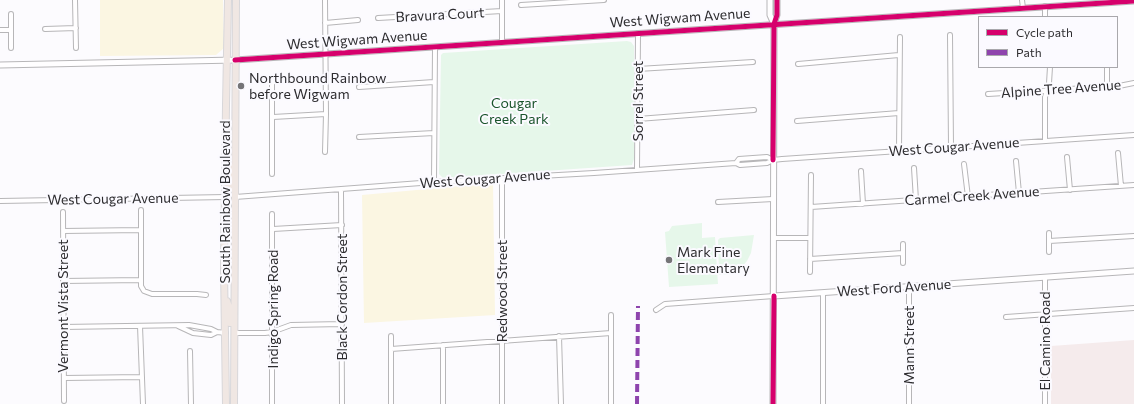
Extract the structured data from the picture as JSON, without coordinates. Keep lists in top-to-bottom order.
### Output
{
  "streets": {
    "main road": ["South Rainbow Boulevard"],
    "street": [
      "Bravura Court",
      "West Wigwam Avenue",
      "Alpine Tree Avenue",
      "Sorrel Street",
      "West Cougar Avenue",
      "Carmel Creek Avenue",
      "West Ford Avenue",
      "Redwood Street",
      "Black Cordon Street",
      "Vermont Vista Street",
      "Indigo Spring Road",
      "El Camino Road",
      "Mann Street"
    ]
  },
  "crossings": [
    ["West Wigwam Avenue", "Sorrel Street"],
    ["West Wigwam Avenue", "South Rainbow Boulevard"],
    ["Sorrel Street", "West Cougar Avenue"],
    ["West Cougar Avenue", "South Rainbow Boulevard"],
    ["West Cougar Avenue", "Redwood Street"],
    ["West Cougar Avenue", "Black Cordon Street"],
    ["West Ford Avenue", "El Camino Road"],
    ["West Ford Avenue", "Mann Street"]
  ],
  "parks": ["Cougar Creek Park"],
  "places": ["Northbound Rainbow before Wigwam", "Mark Fine Elementary"],
  "legend": ["Cycle path", "Path"]
}
